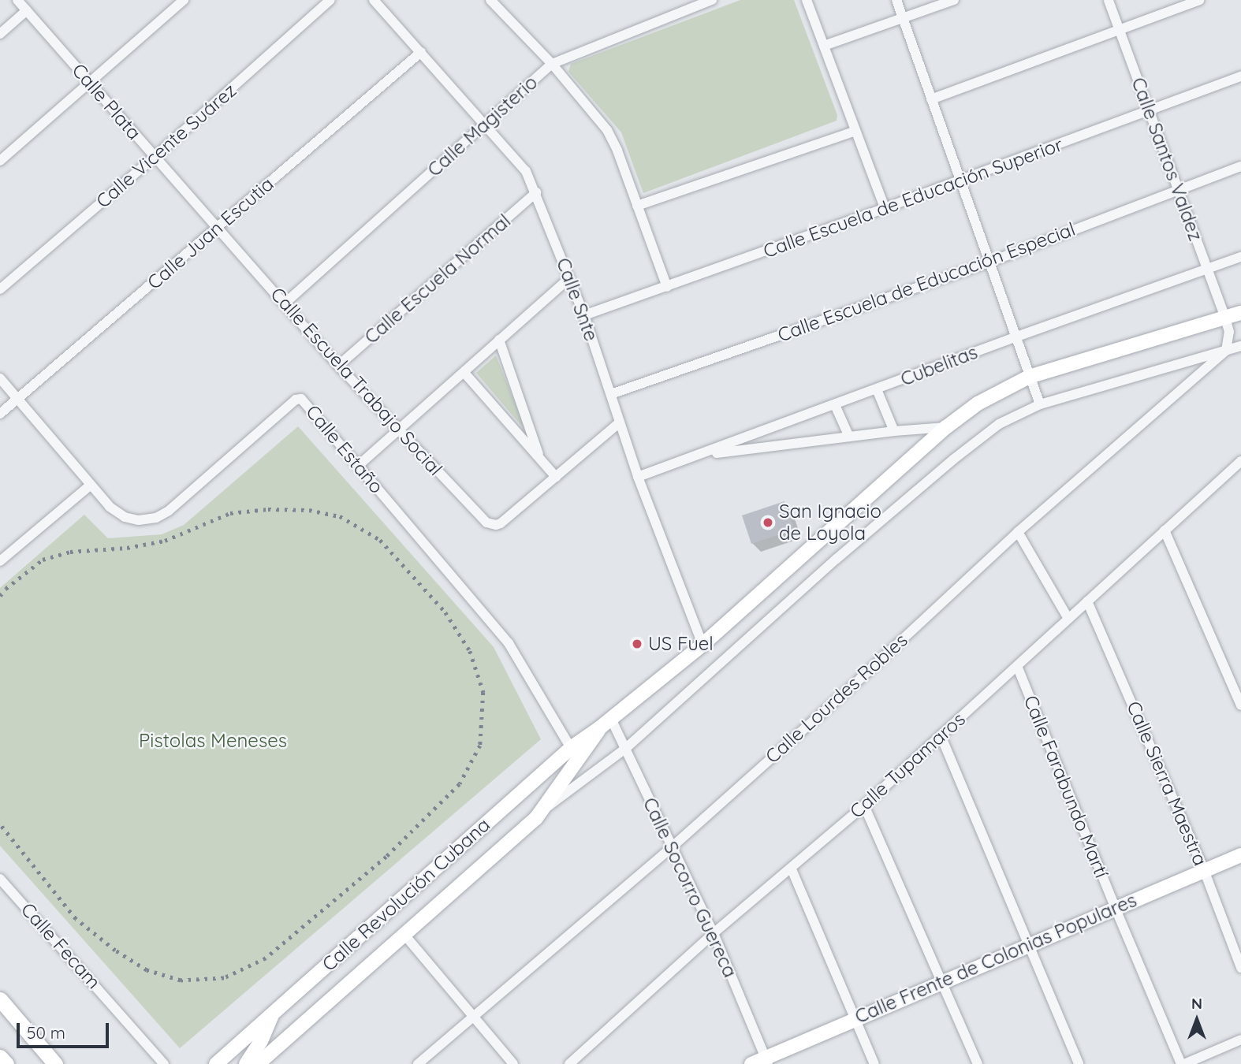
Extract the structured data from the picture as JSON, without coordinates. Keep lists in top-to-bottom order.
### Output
{
  "streets": {
    "street": [
      "Calle Plata",
      "Calle Magisterio",
      "Calle Vicente Suárez",
      "Calle Santos Valdez",
      "Calle Escuela de Educación Superior",
      "Calle Juan Escutia",
      "Calle Escuela Normal",
      "Calle Escuela de Educación Especial",
      "Calle Snte",
      "Cubelitas",
      "Calle Escuela Trabajo Social",
      "Calle Estaño",
      "Calle Lourdes Robles",
      "Calle Tupamaros",
      "Calle Sierra Maestra",
      "Calle Farabundo Martí",
      "Calle Socorro Guereca",
      "Calle Revolución Cubana",
      "Calle Fecam",
      "Calle Frente de Colonias Populares"
    ]
  },
  "crossings": [
    ["Calle Plata", "Calle Vicente Suárez"],
    ["Calle Plata", "Calle Juan Escutia"],
    ["Calle Plata", "Calle Escuela Trabajo Social"],
    ["Calle Magisterio", "Calle Snte"],
    ["Calle Magisterio", "Calle Escuela Trabajo Social"],
    ["Calle Santos Valdez", "Calle Escuela de Educación Superior"],
    ["Calle Santos Valdez", "Calle Escuela de Educación Especial"],
    ["Calle Santos Valdez", "Cubelitas"],
    ["Calle Santos Valdez", "Calle Revolución Cubana"],
    ["Calle Escuela de Educación Superior", "Calle Snte"],
    ["Calle Juan Escutia", "Calle Snte"],
    ["Calle Juan Escutia", "Calle Escuela Trabajo Social"],
    ["Calle Juan Escutia", "Calle Estaño"],
    ["Calle Escuela Normal", "Calle Snte"],
    ["Calle Escuela Normal", "Calle Escuela Trabajo Social"],
    ["Calle Escuela de Educación Especial", "Calle Snte"],
    ["Calle Snte", "Cubelitas"],
    ["Calle Snte", "Calle Revolución Cubana"],
    ["Calle Estaño", "Calle Revolución Cubana"],
    ["Calle Lourdes Robles", "Calle Socorro Guereca"],
    ["Calle Tupamaros", "Calle Sierra Maestra"],
    ["Calle Tupamaros", "Calle Farabundo Martí"],
    ["Calle Tupamaros", "Calle Socorro Guereca"],
    ["Calle Sierra Maestra", "Calle Frente de Colonias Populares"],
    ["Calle Farabundo Martí", "Calle Frente de Colonias Populares"],
    ["Calle Socorro Guereca", "Calle Revolución Cubana"],
    ["Calle Socorro Guereca", "Calle Frente de Colonias Populares"]
  ],
  "parks": ["Pistolas Meneses"],
  "places": ["San Ignacio de Loyola", "US Fuel"],
  "scale_bar": "50 m",
  "north": "top"
}
